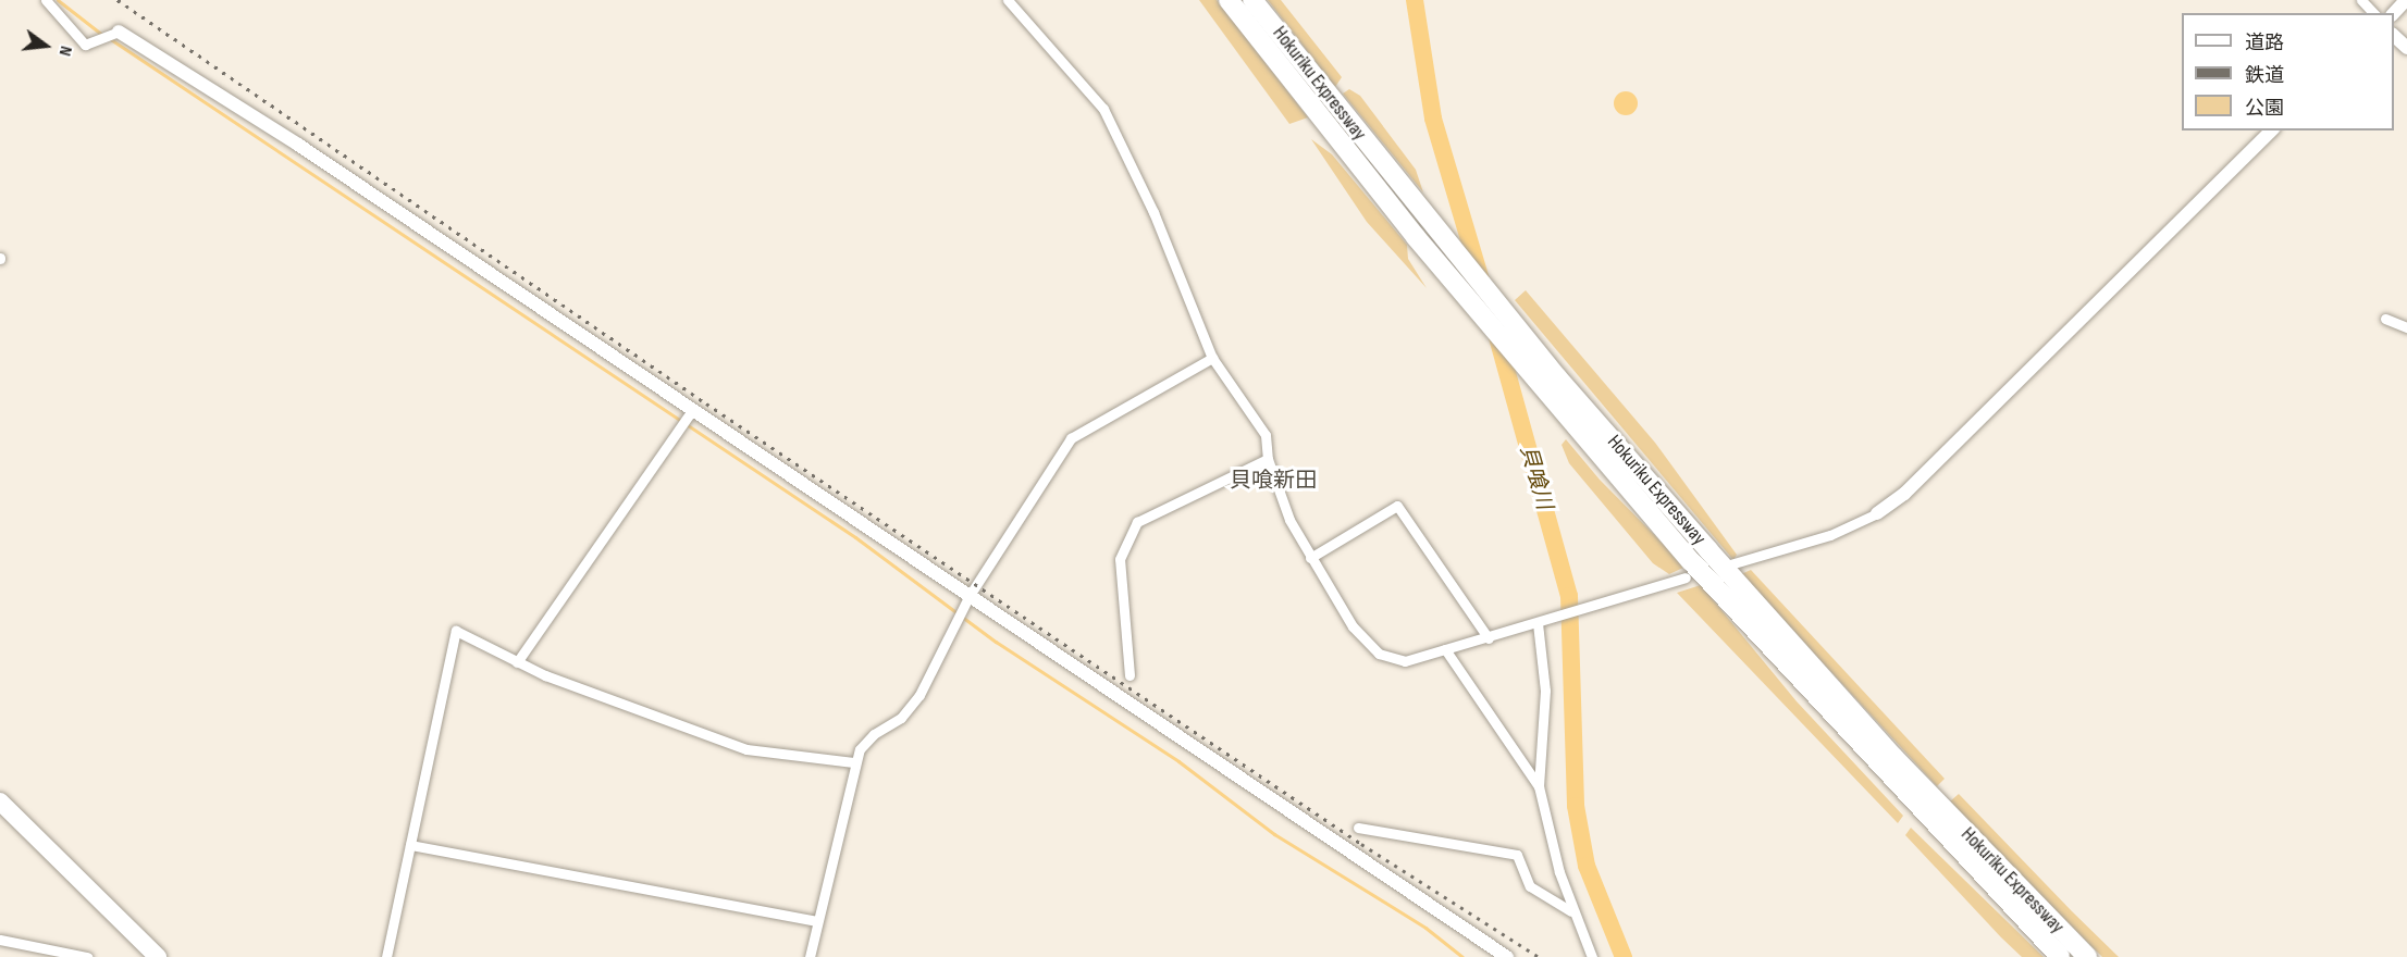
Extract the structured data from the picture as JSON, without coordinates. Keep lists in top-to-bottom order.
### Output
{
  "streets": {
    "highway": ["Hokuriku Expressway"]
  },
  "districts": ["貝喰新田"],
  "water": ["貝喰川"],
  "legend": ["道路", "鉄道", "公園"],
  "north": "right"
}
